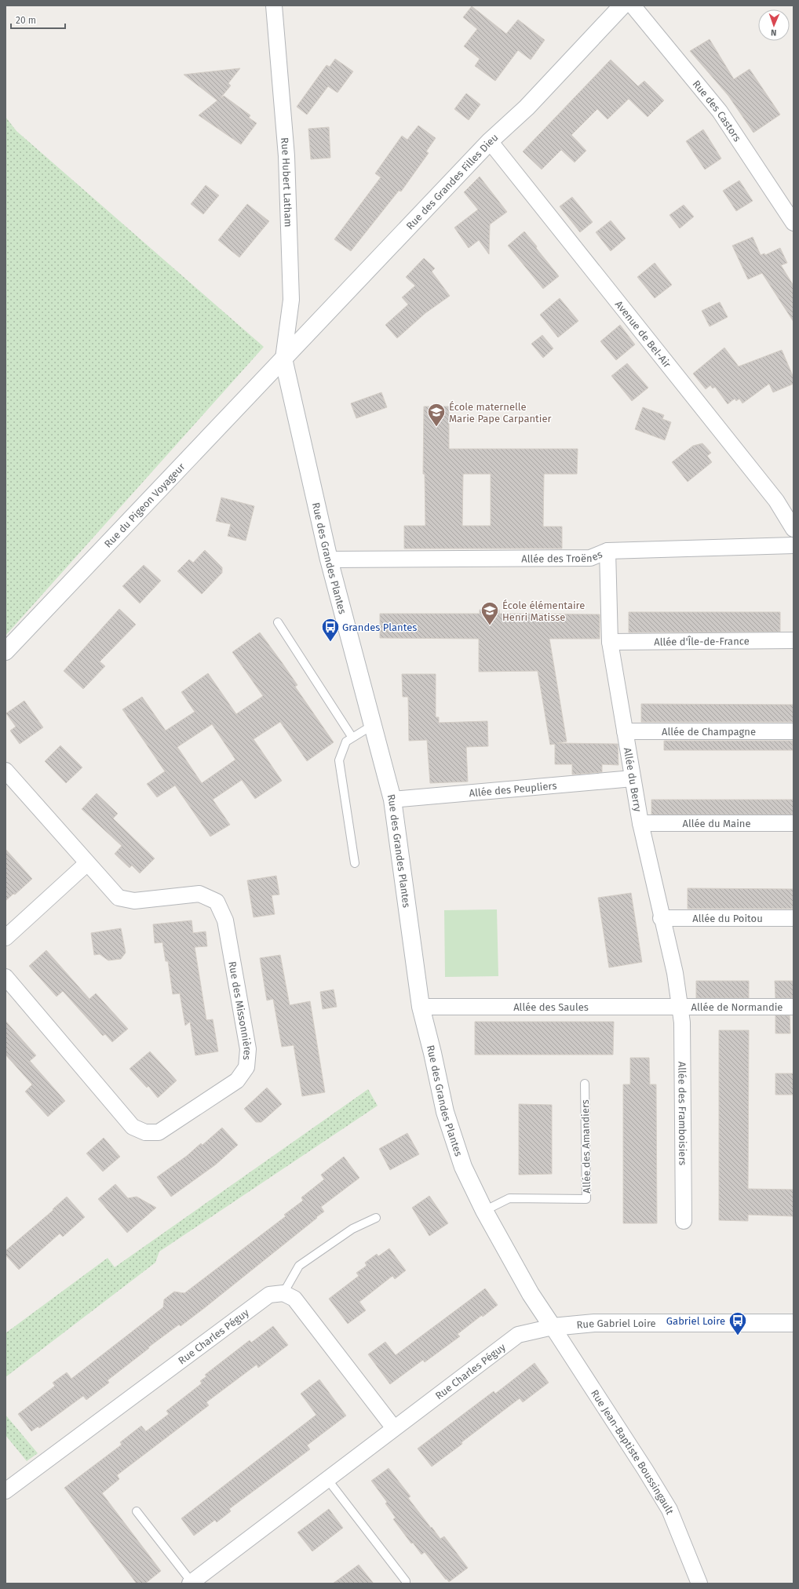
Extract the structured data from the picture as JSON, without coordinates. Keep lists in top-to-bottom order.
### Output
{
  "streets": {
    "street": [
      "Rue des Castors",
      "Rue des Grandes Filles Dieu",
      "Rue Hubert Latham",
      "Avenue de Bel-Air",
      "Rue du Pigeon Voyageur",
      "Allée des Troënes",
      "Rue des Grandes Plantes",
      "Allée d'Île-de-France",
      "Allée de Champagne",
      "Allée du Berry",
      "Allée des Peupliers",
      "Allée du Maine",
      "Allée du Poitou",
      "Allée des Saules",
      "Allée de Normandie",
      "Rue des Missonnières",
      "Allée des Framboisiers",
      "Rue Gabriel Loire",
      "Rue Charles Péguy",
      "Rue Jean-Baptiste Boussingault"
    ],
    "lane": ["Allée des Amandiers"]
  },
  "crossings": [
    ["Rue des Grandes Filles Dieu", "Rue Hubert Latham"],
    ["Rue des Grandes Filles Dieu", "Avenue de Bel-Air"],
    ["Rue des Grandes Filles Dieu", "Rue du Pigeon Voyageur"],
    ["Rue des Grandes Filles Dieu", "Rue des Grandes Plantes"],
    ["Rue Hubert Latham", "Rue du Pigeon Voyageur"],
    ["Rue Hubert Latham", "Rue des Grandes Plantes"],
    ["Rue du Pigeon Voyageur", "Rue des Grandes Plantes"],
    ["Allée des Troënes", "Rue des Grandes Plantes"],
    ["Allée des Troënes", "Allée du Berry"],
    ["Rue des Grandes Plantes", "Allée des Peupliers"],
    ["Rue des Grandes Plantes", "Allée des Saules"],
    ["Rue des Grandes Plantes", "Allée des Amandiers"],
    ["Rue des Grandes Plantes", "Rue Gabriel Loire"],
    ["Rue des Grandes Plantes", "Rue Charles Péguy"],
    ["Rue des Grandes Plantes", "Rue Jean-Baptiste Boussingault"],
    ["Allée d'Île-de-France", "Allée du Berry"],
    ["Allée de Champagne", "Allée du Berry"],
    ["Allée du Berry", "Allée des Peupliers"],
    ["Allée du Berry", "Allée du Maine"],
    ["Allée du Berry", "Allée du Poitou"],
    ["Allée du Berry", "Allée des Saules"],
    ["Allée du Berry", "Allée de Normandie"],
    ["Allée du Berry", "Allée des Framboisiers"],
    ["Allée des Saules", "Allée de Normandie"],
    ["Allée des Saules", "Allée des Framboisiers"],
    ["Allée de Normandie", "Allée des Framboisiers"],
    ["Rue Gabriel Loire", "Rue Charles Péguy"],
    ["Rue Gabriel Loire", "Rue Jean-Baptiste Boussingault"],
    ["Rue Charles Péguy", "Rue Jean-Baptiste Boussingault"]
  ],
  "places": {
    "school or university": ["École maternelle Marie Pape Carpantier", "École élémentaire Henri Matisse"],
    "bus stop": ["Grandes Plantes", "Gabriel Loire"]
  },
  "scale_bar": "20 m",
  "north": "bottom"
}
